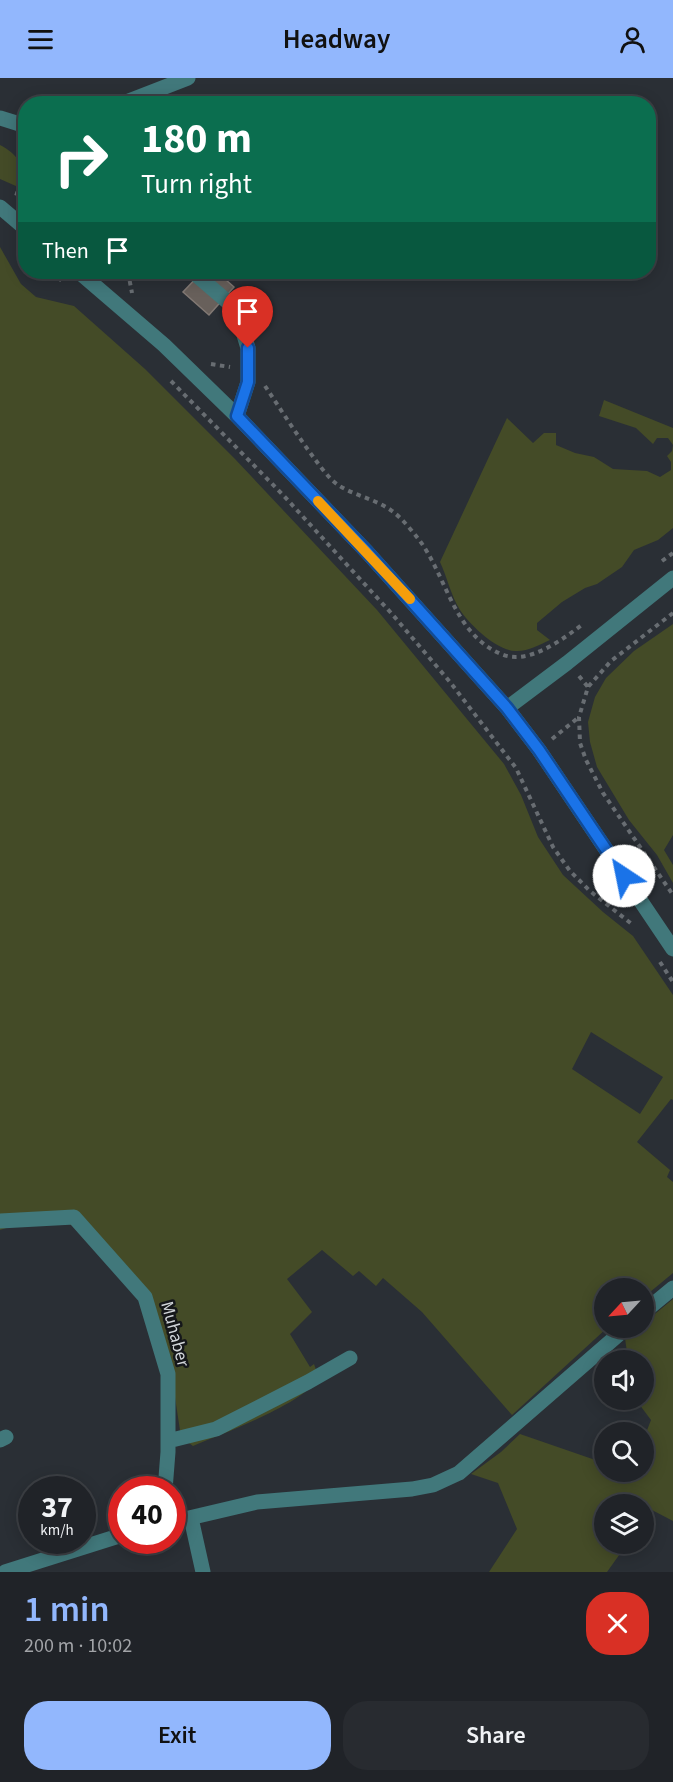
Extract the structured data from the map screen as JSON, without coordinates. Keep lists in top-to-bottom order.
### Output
{
  "streets": {
    "street": ["Muhaber"]
  },
  "north": "bottom left",
  "page": {
    "header": "Headway",
    "turn": ["180 m", "Turn right"],
    "then": "Then",
    "speed": "37 km/h",
    "limit": "40",
    "heading": ["1 min", "200 m · 10:02"],
    "buttons": ["Exit", "Share"]
  }
}
